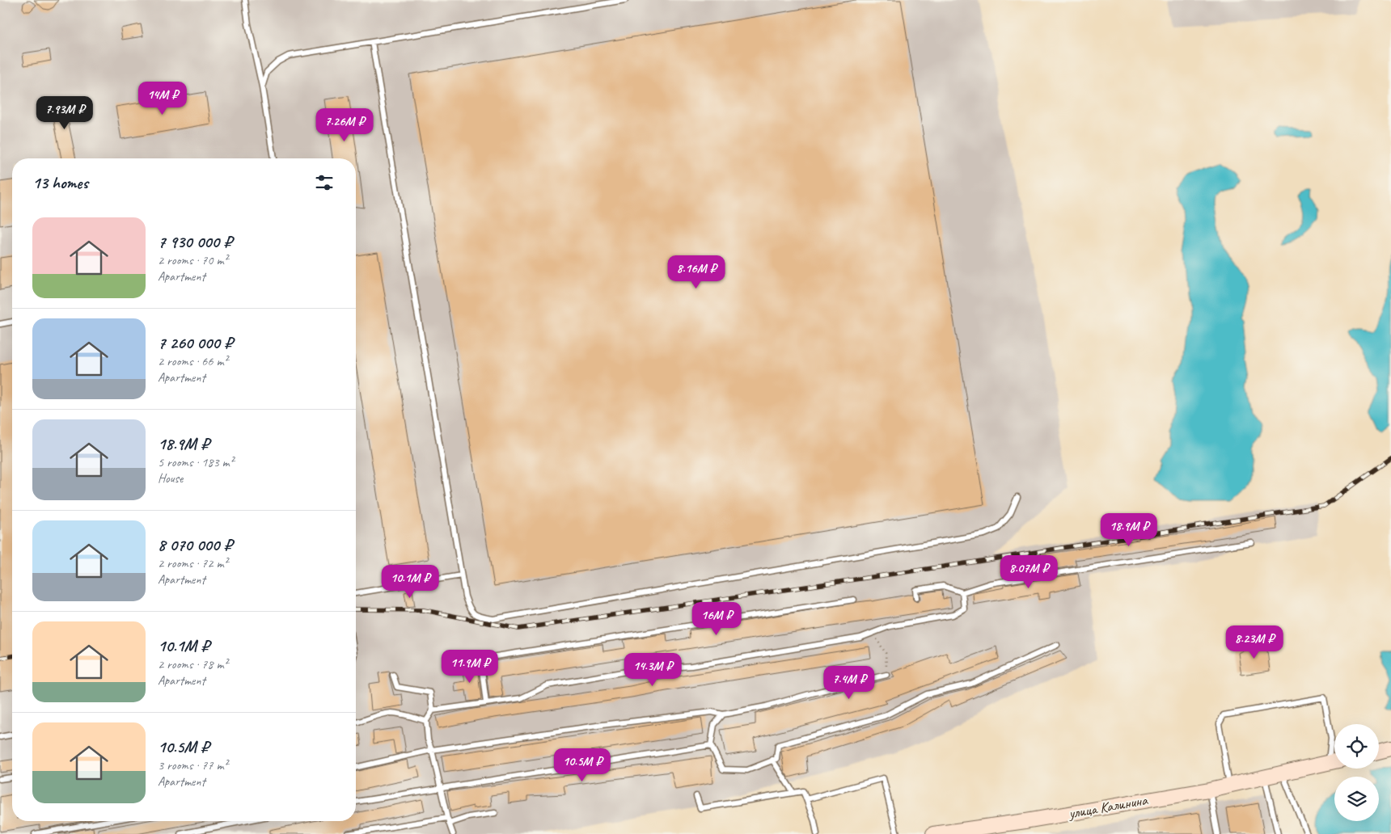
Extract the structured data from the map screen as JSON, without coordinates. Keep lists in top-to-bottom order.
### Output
{
  "streets": {
    "street": ["улица Калинина"]
  },
  "page": {
    "price": [
      "14M ₽",
      "7.93M ₽",
      "7.26M ₽",
      "8.16M ₽",
      "18.9M ₽",
      "8.07M ₽",
      "10.1M ₽",
      "16M ₽",
      "8.23M ₽",
      "11.9M ₽",
      "14.3M ₽",
      "7.4M ₽",
      "10.5M ₽"
    ],
    "heading": "13 homes",
    "list": [
      {
        "name": "7 930 000 ₽",
        "note": "2 rooms · 70 m² · Apartment"
      },
      {
        "name": "7 260 000 ₽",
        "note": "2 rooms · 66 m² · Apartment"
      },
      {
        "name": "18.9M ₽",
        "note": "5 rooms · 183 m² · House"
      },
      {
        "name": "8 070 000 ₽",
        "note": "2 rooms · 72 m² · Apartment"
      },
      {
        "name": "10.1M ₽",
        "note": "2 rooms · 78 m² · Apartment"
      },
      {
        "name": "10.5M ₽",
        "note": "3 rooms · 77 m² · Apartment"
      }
    ]
  }
}
